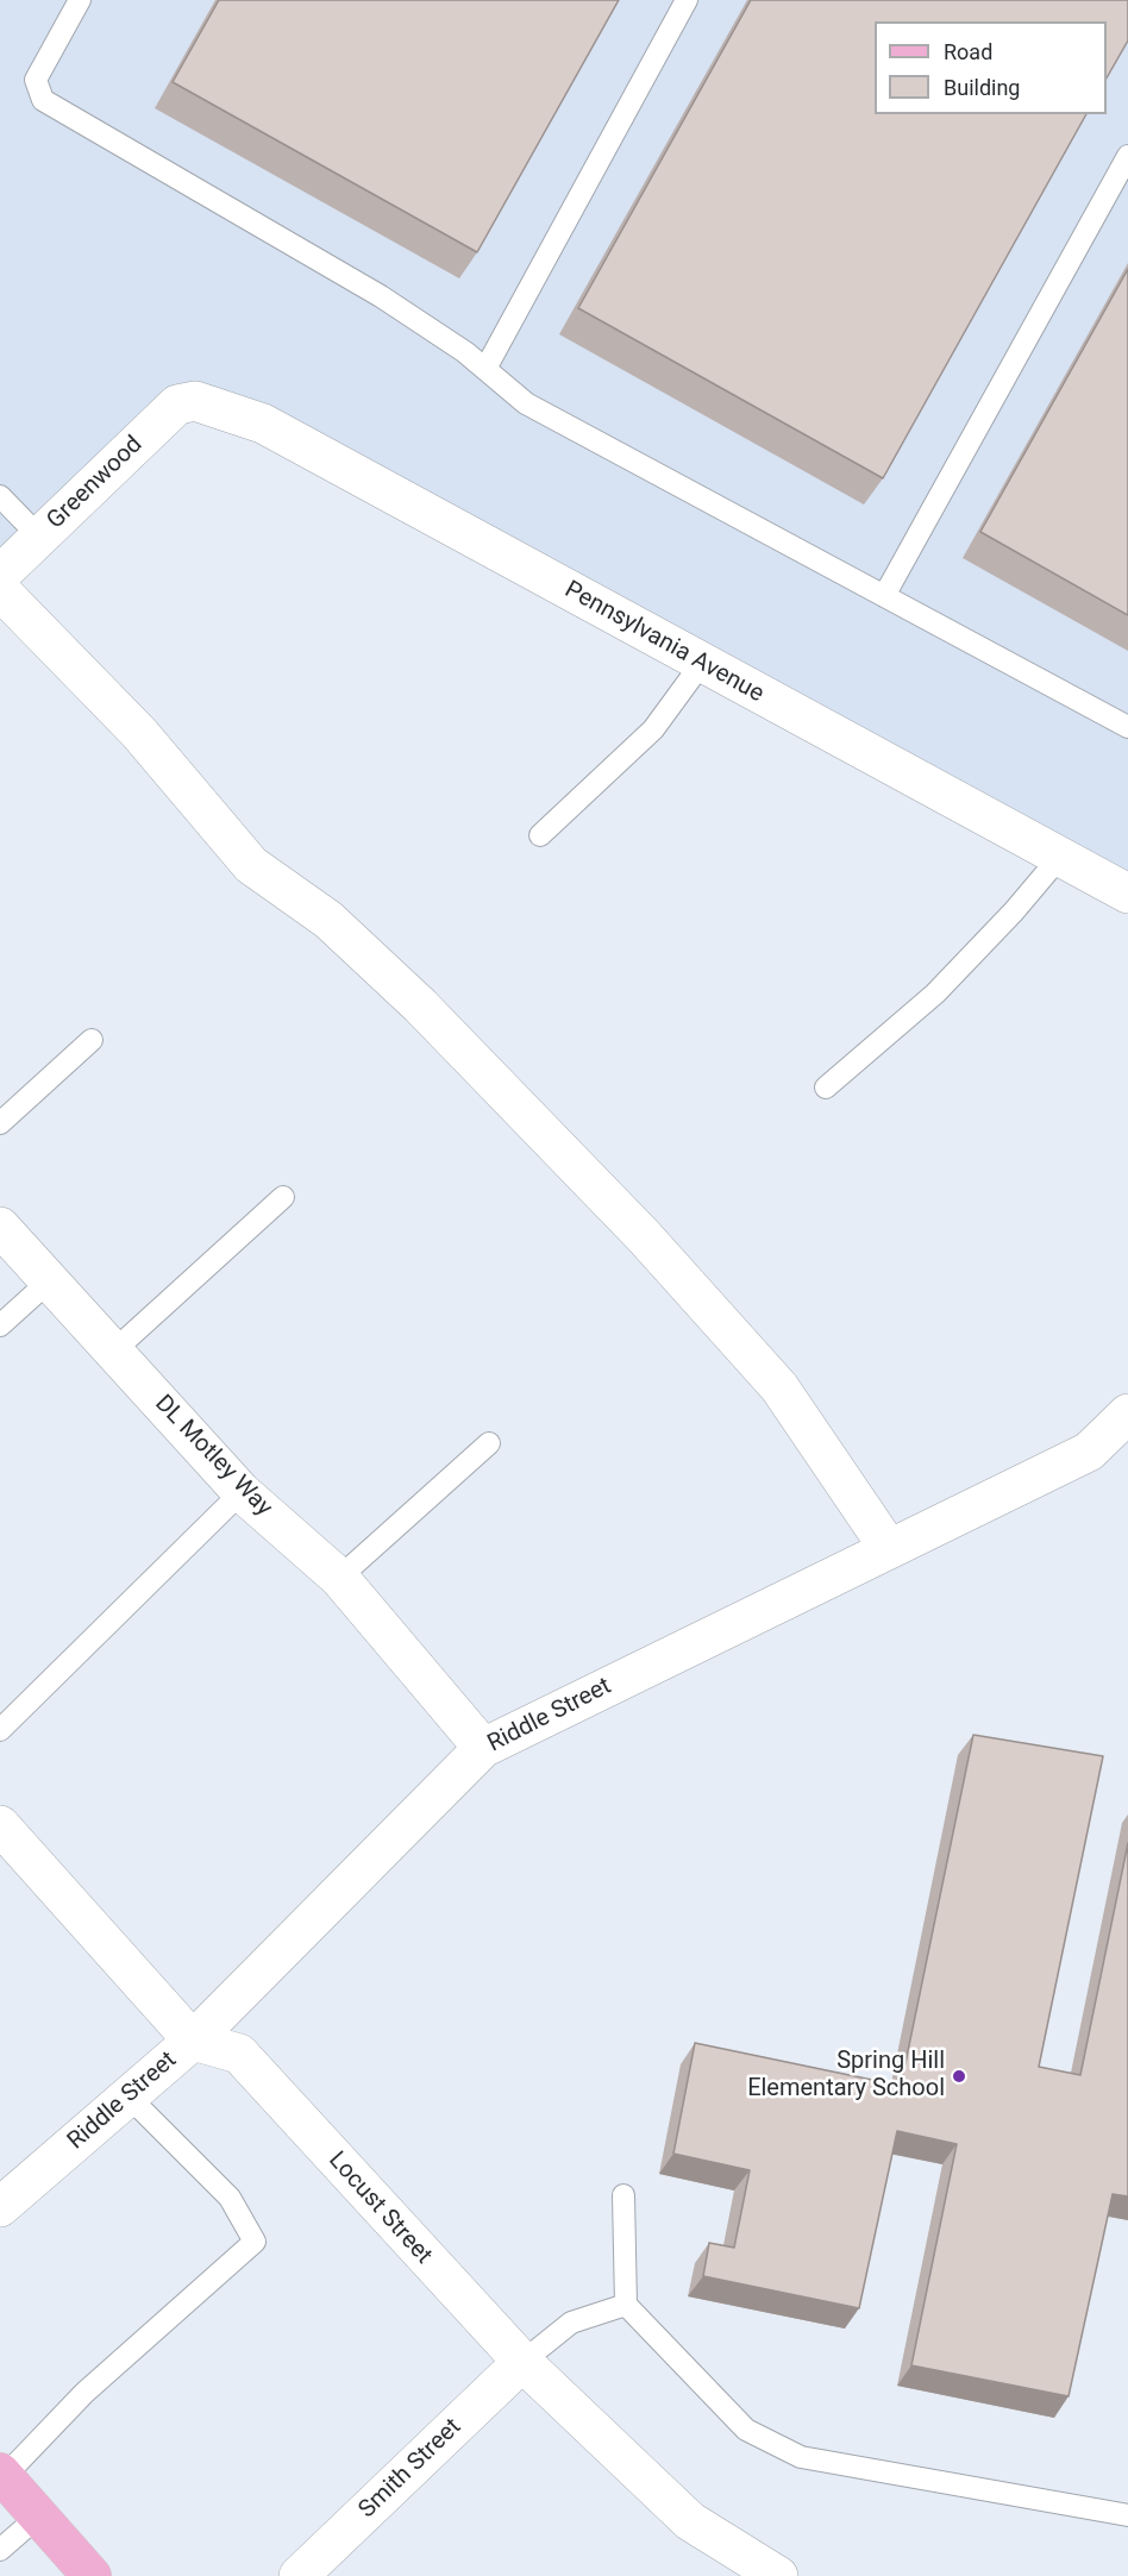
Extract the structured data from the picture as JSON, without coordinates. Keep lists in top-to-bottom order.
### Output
{
  "streets": {
    "street": [
      "Greenwood",
      "Pennsylvania Avenue",
      "DL Motley Way",
      "Riddle Street",
      "Locust Street",
      "Smith Street"
    ]
  },
  "crossings": [
    ["Greenwood", "Pennsylvania Avenue"],
    ["DL Motley Way", "Riddle Street"],
    ["Riddle Street", "Locust Street"],
    ["Locust Street", "Smith Street"]
  ],
  "places": ["Spring Hill Elementary School"],
  "legend": ["Road", "Building"]
}
